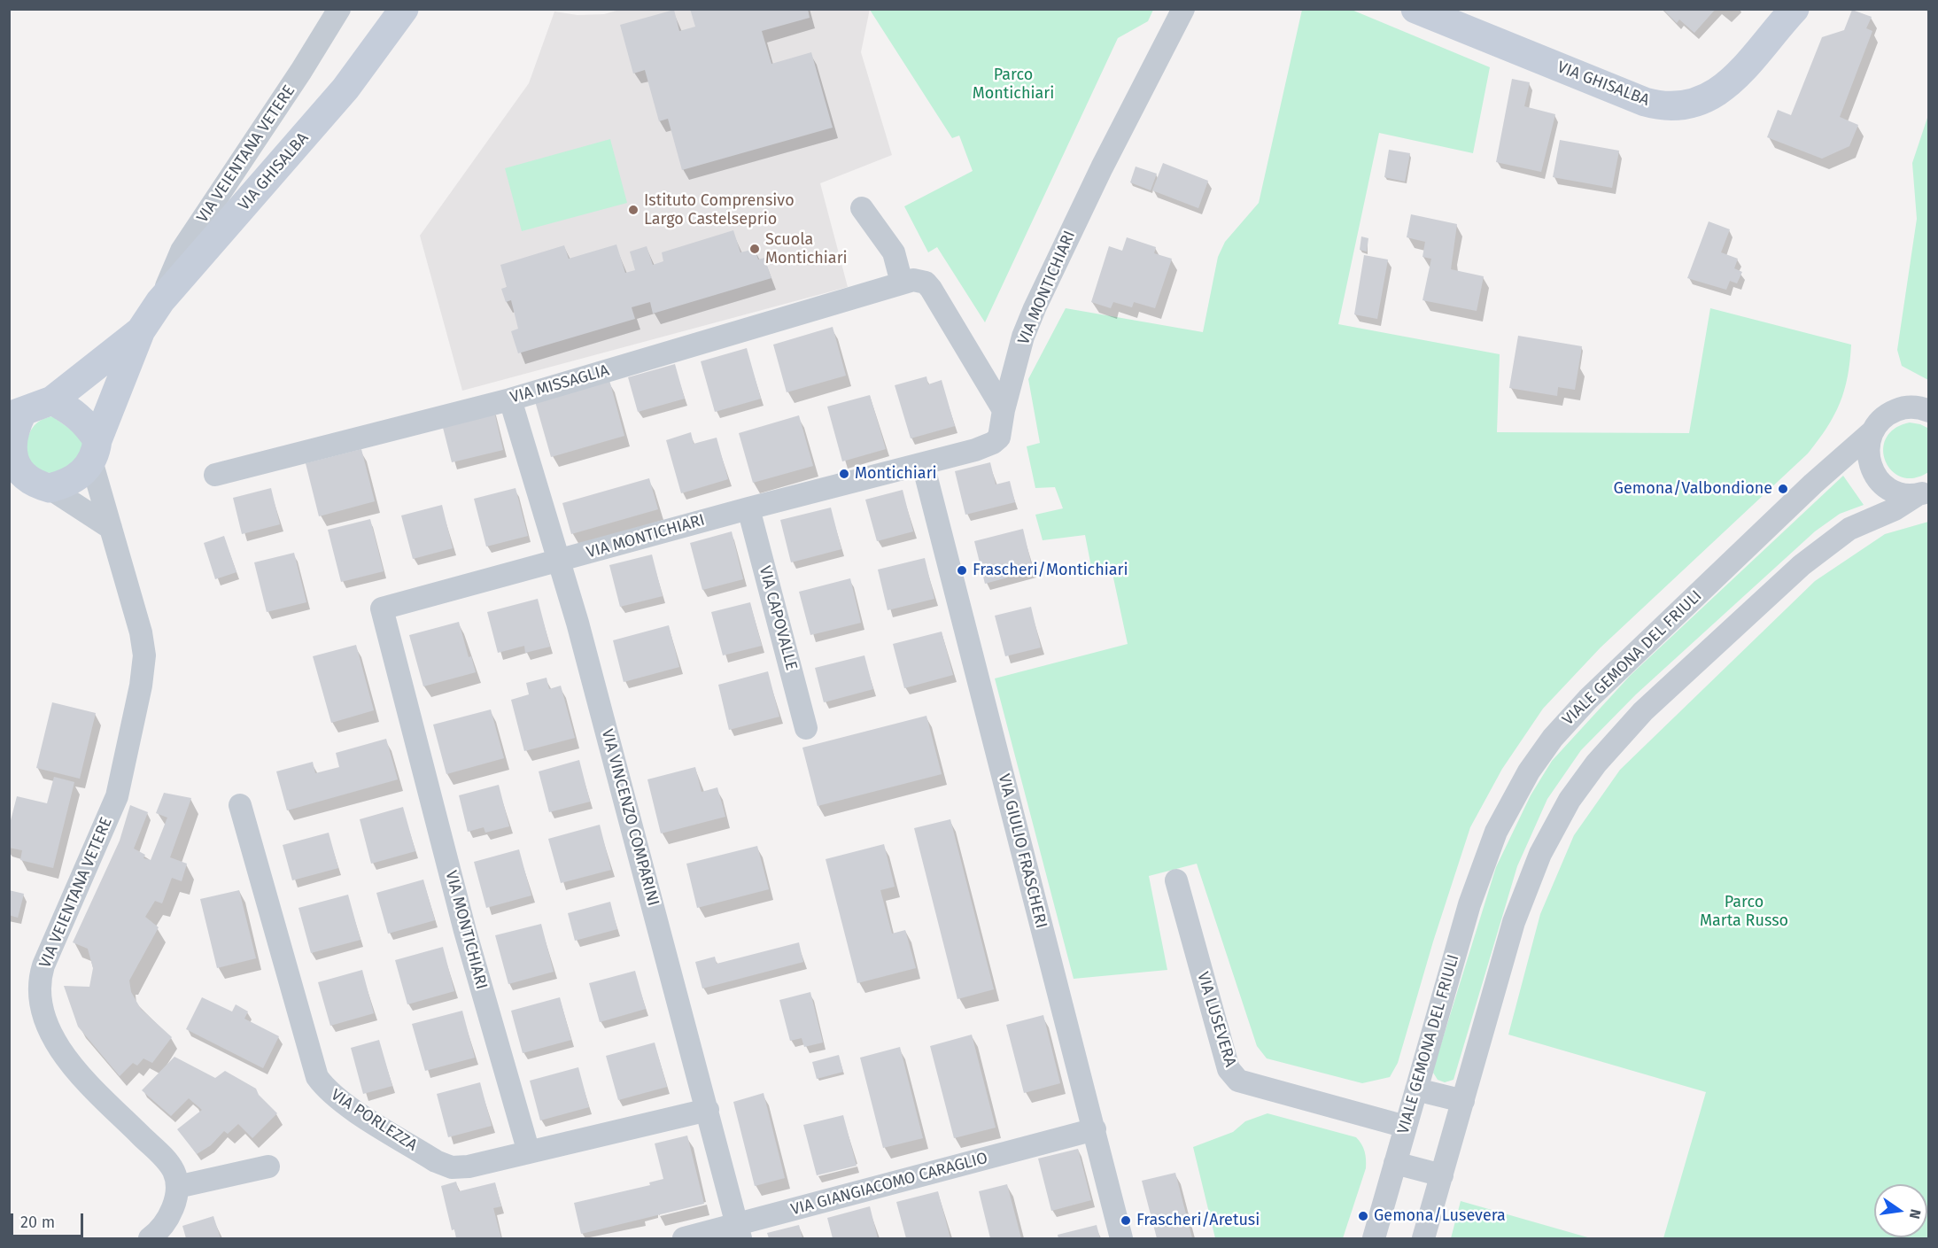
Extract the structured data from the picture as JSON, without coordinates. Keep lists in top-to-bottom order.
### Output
{
  "streets": {
    "street": [
      "VIA GHISALBA",
      "VIA VEIENTANA VETERE",
      "VIA MONTICHIARI",
      "VIA MISSAGLIA",
      "VIA CAPOVALLE",
      "VIALE GEMONA DEL FRIULI",
      "VIA VINCENZO COMPARINI",
      "VIA GIULIO FRASCHERI",
      "VIA LUSEVERA",
      "VIA PORLEZZA",
      "VIA GIANGIACOMO CARAGLIO"
    ]
  },
  "crossings": [
    ["VIA GHISALBA", "VIA VEIENTANA VETERE"],
    ["VIA MONTICHIARI", "VIA CAPOVALLE"],
    ["VIA MONTICHIARI", "VIA VINCENZO COMPARINI"],
    ["VIA MONTICHIARI", "VIA GIULIO FRASCHERI"],
    ["VIA MONTICHIARI", "VIA PORLEZZA"],
    ["VIA MISSAGLIA", "VIA VINCENZO COMPARINI"],
    ["VIALE GEMONA DEL FRIULI", "VIA LUSEVERA"],
    ["VIA VINCENZO COMPARINI", "VIA PORLEZZA"],
    ["VIA VINCENZO COMPARINI", "VIA GIANGIACOMO CARAGLIO"],
    ["VIA GIULIO FRASCHERI", "VIA GIANGIACOMO CARAGLIO"]
  ],
  "parks": ["Parco Montichiari", "Parco Marta Russo"],
  "places": [
    "Istituto Comprensivo Largo Castelseprio",
    "Scuola Montichiari",
    "Montichiari",
    "Gemona/Valbondione",
    "Frascheri/Montichiari",
    "Gemona/Lusevera",
    "Frascheri/Aretusi"
  ],
  "scale_bar": "20 m",
  "north": "right"
}
